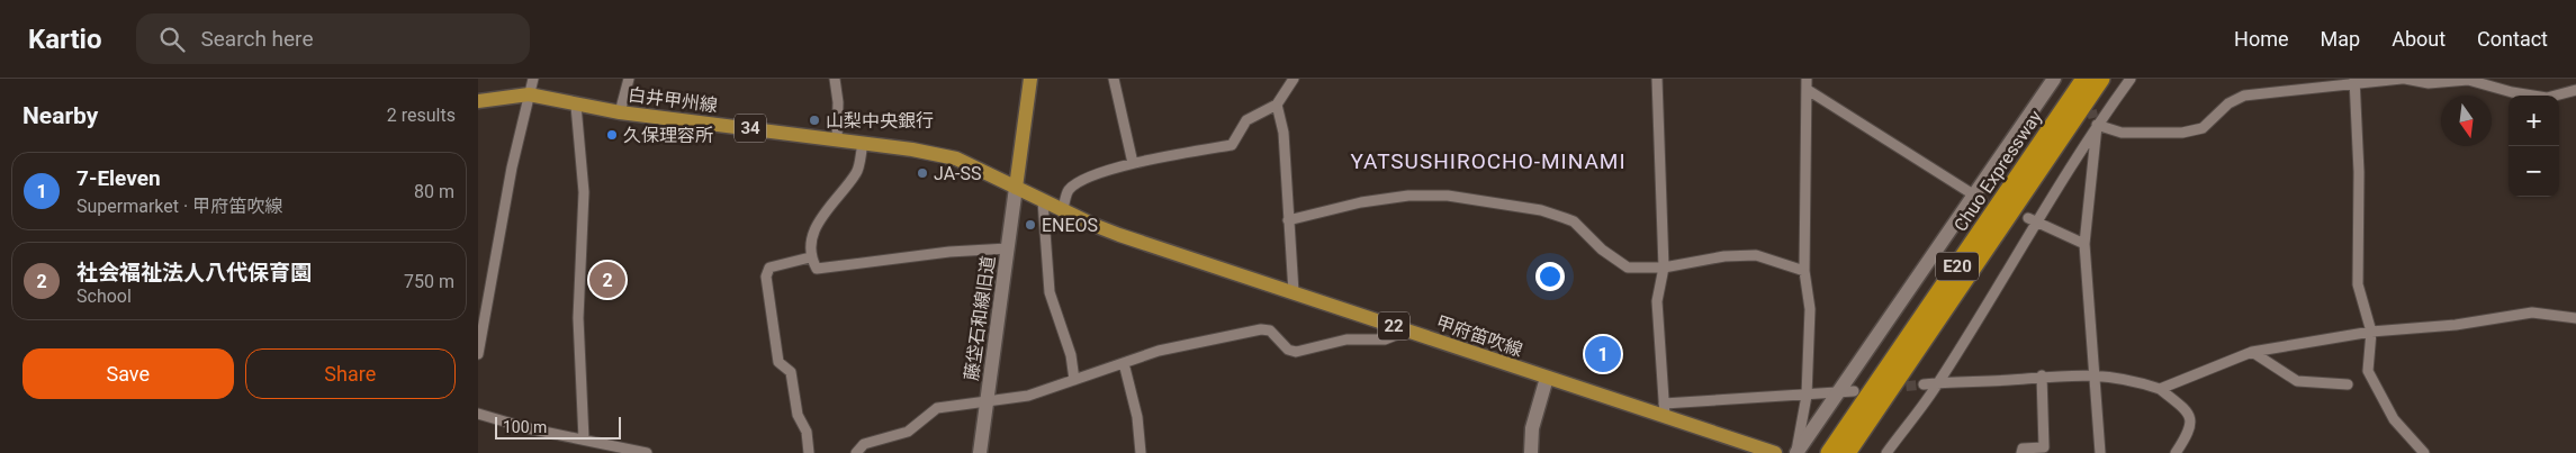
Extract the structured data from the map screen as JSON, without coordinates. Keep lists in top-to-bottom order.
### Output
{
  "streets": {
    "highway": ["Chuo Expressway", "E20"],
    "main road": [
      "白井甲州線",
      "34",
      "22",
      "甲府笛吹線"
    ],
    "street": ["藤垈石和線旧道"]
  },
  "crossings": [
    ["白井甲州線", "藤垈石和線旧道"],
    ["白井甲州線", "甲府笛吹線"],
    ["藤垈石和線旧道", "甲府笛吹線"]
  ],
  "districts": ["YATSUSHIROCHO-MINAMI"],
  "places": [
    "山梨中央銀行",
    "久保理容所",
    "JA-SS",
    "ENEOS"
  ],
  "scale_bar": "100 m",
  "north": "bottom",
  "page": {
    "header": "Kartio",
    "search": "Search here",
    "nav": [
      "Home",
      "Map",
      "About",
      "Contact"
    ],
    "heading": ["Nearby", "2 results"],
    "map_buttons": ["+", "−"],
    "list": [
      {
        "mark": "1",
        "name": "7-Eleven",
        "note": "Supermarket · 甲府笛吹線",
        "value": "80 m"
      },
      {
        "mark": "2",
        "name": "社会福祉法人八代保育園",
        "note": "School",
        "value": "750 m"
      }
    ],
    "pins": ["2", "1"],
    "buttons": ["Save", "Share"],
    "scale": "100 m"
  }
}
